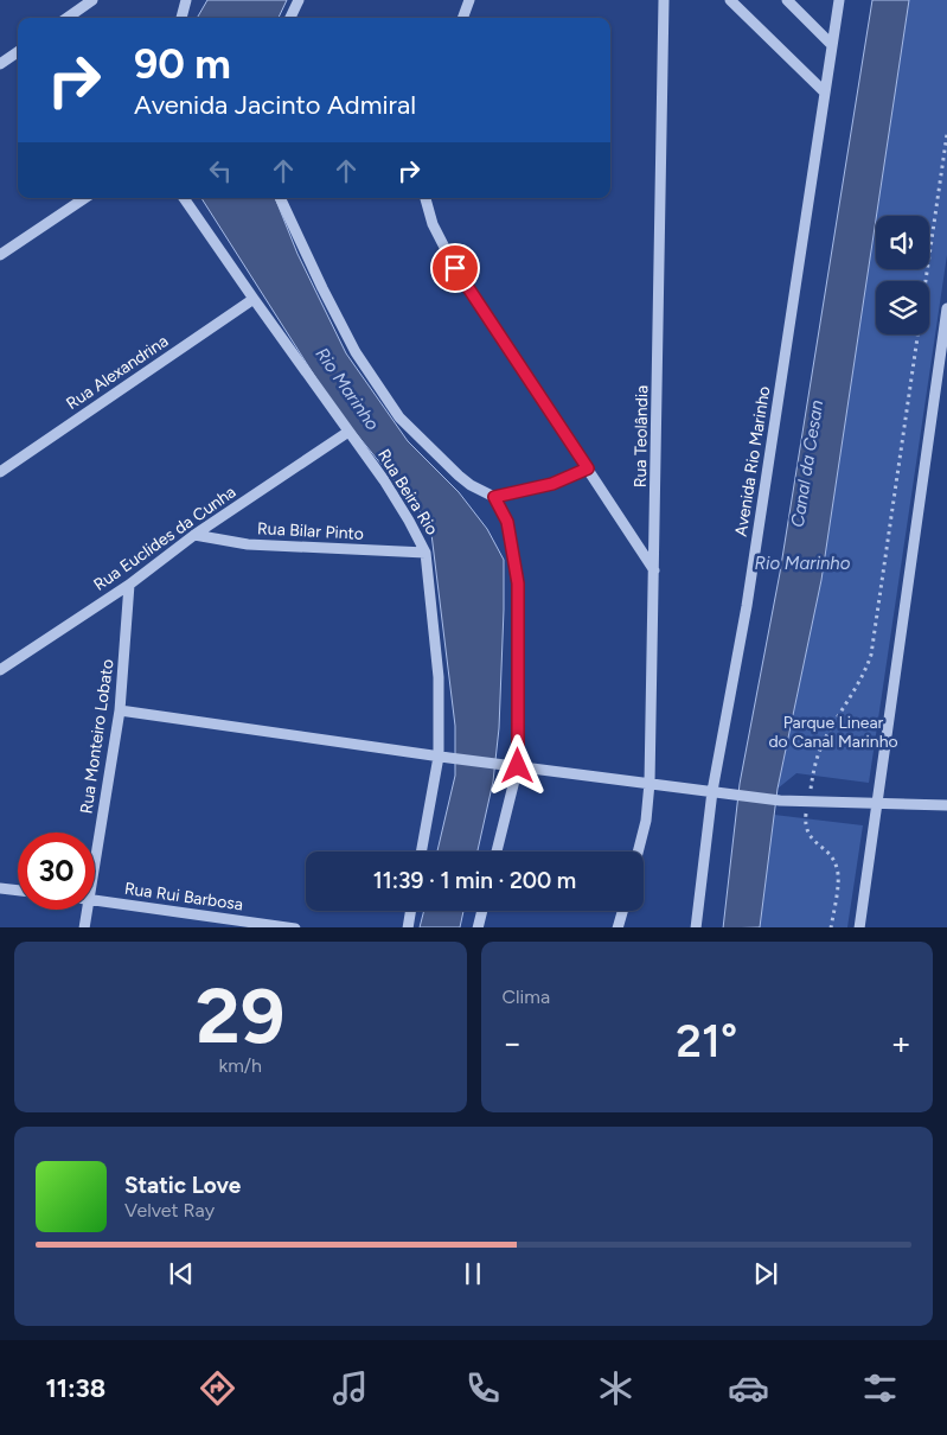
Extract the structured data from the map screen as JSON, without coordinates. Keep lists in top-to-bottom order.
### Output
{
  "streets": {
    "street": [
      "Rua Alexandrina",
      "Rua Teolândia",
      "Avenida Rio Marinho",
      "Rua Beira Rio",
      "Rua Bilar Pinto",
      "Rua Euclides da Cunha",
      "Rua Monteiro Lobato",
      "Rua Rui Barbosa"
    ]
  },
  "crossings": [
    ["Rua Alexandrina", "Rua Beira Rio"],
    ["Rua Beira Rio", "Rua Bilar Pinto"],
    ["Rua Beira Rio", "Rua Euclides da Cunha"],
    ["Rua Bilar Pinto", "Rua Euclides da Cunha"],
    ["Rua Euclides da Cunha", "Rua Monteiro Lobato"]
  ],
  "water": ["Rio Marinho", "Canal da Cesan"],
  "parks": ["Parque Linear do Canal Marinho"],
  "page": {
    "turn": ["90 m", "Avenida Jacinto Admiral"],
    "limit": "30",
    "trip": "11:39 · 1 min · 200 m",
    "tile": [
      ["29", "km/h"],
      "Clima"
    ],
    "heat": ["−", "21°", "+"],
    "song": ["Static Love", "Velvet Ray"],
    "tabs": "11:38"
  }
}
